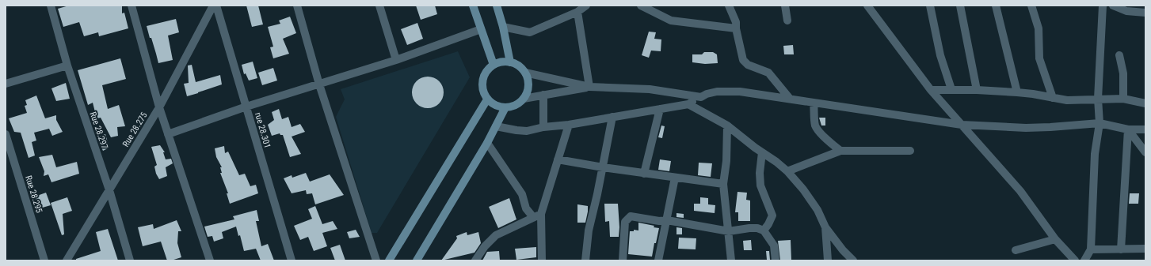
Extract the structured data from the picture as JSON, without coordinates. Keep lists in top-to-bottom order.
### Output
{
  "streets": {
    "street": [
      "Rue 28.275",
      "Rue 28.297",
      "rue 28.301",
      "Rue 28.295"
    ]
  },
  "crossings": [
    ["Rue 28.275", "Rue 28.297"]
  ]
}
